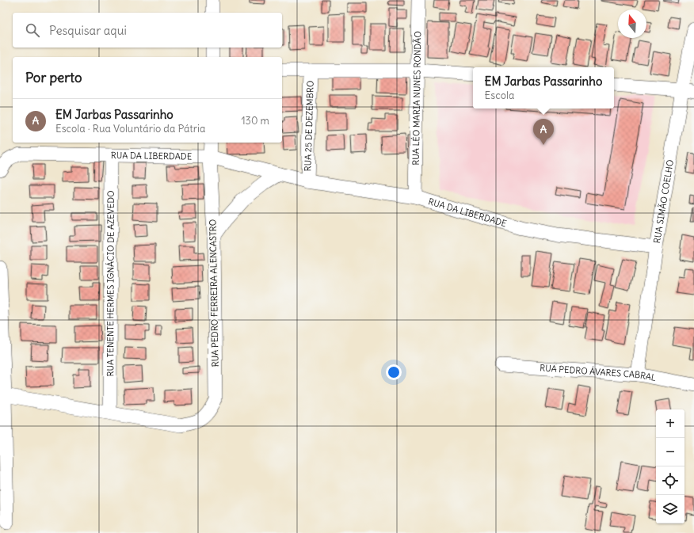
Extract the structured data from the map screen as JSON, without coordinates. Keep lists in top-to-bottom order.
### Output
{
  "streets": {
    "street": [
      "RUA LÉO MARIA NUNES RONDÃO",
      "RUA 25 DE DEZEMBRO",
      "RUA DA LIBERDADE",
      "RUA SIMÃO COELHO",
      "RUA TENENTE HERMES IGNÁCIO DE AZEVEDO",
      "RUA PEDRO FERREIRA ALENCASTRO",
      "RUA PEDRO ÁVARES CABRAL"
    ]
  },
  "crossings": [
    ["RUA LÉO MARIA NUNES RONDÃO", "RUA DA LIBERDADE"],
    ["RUA 25 DE DEZEMBRO", "RUA DA LIBERDADE"],
    ["RUA DA LIBERDADE", "RUA SIMÃO COELHO"],
    ["RUA DA LIBERDADE", "RUA TENENTE HERMES IGNÁCIO DE AZEVEDO"],
    ["RUA DA LIBERDADE", "RUA PEDRO FERREIRA ALENCASTRO"],
    ["RUA SIMÃO COELHO", "RUA PEDRO ÁVARES CABRAL"],
    ["RUA TENENTE HERMES IGNÁCIO DE AZEVEDO", "RUA PEDRO FERREIRA ALENCASTRO"]
  ],
  "north": "top",
  "page": {
    "search": "Pesquisar aqui",
    "heading": "Por perto",
    "popup": ["EM Jarbas Passarinho", "Escola"],
    "list": [
      {
        "mark": "A",
        "name": "EM Jarbas Passarinho",
        "note": "Escola · Rua Voluntário da Pátria",
        "value": "130 m"
      }
    ],
    "pins": "A",
    "map_buttons": ["+", "−"]
  }
}
